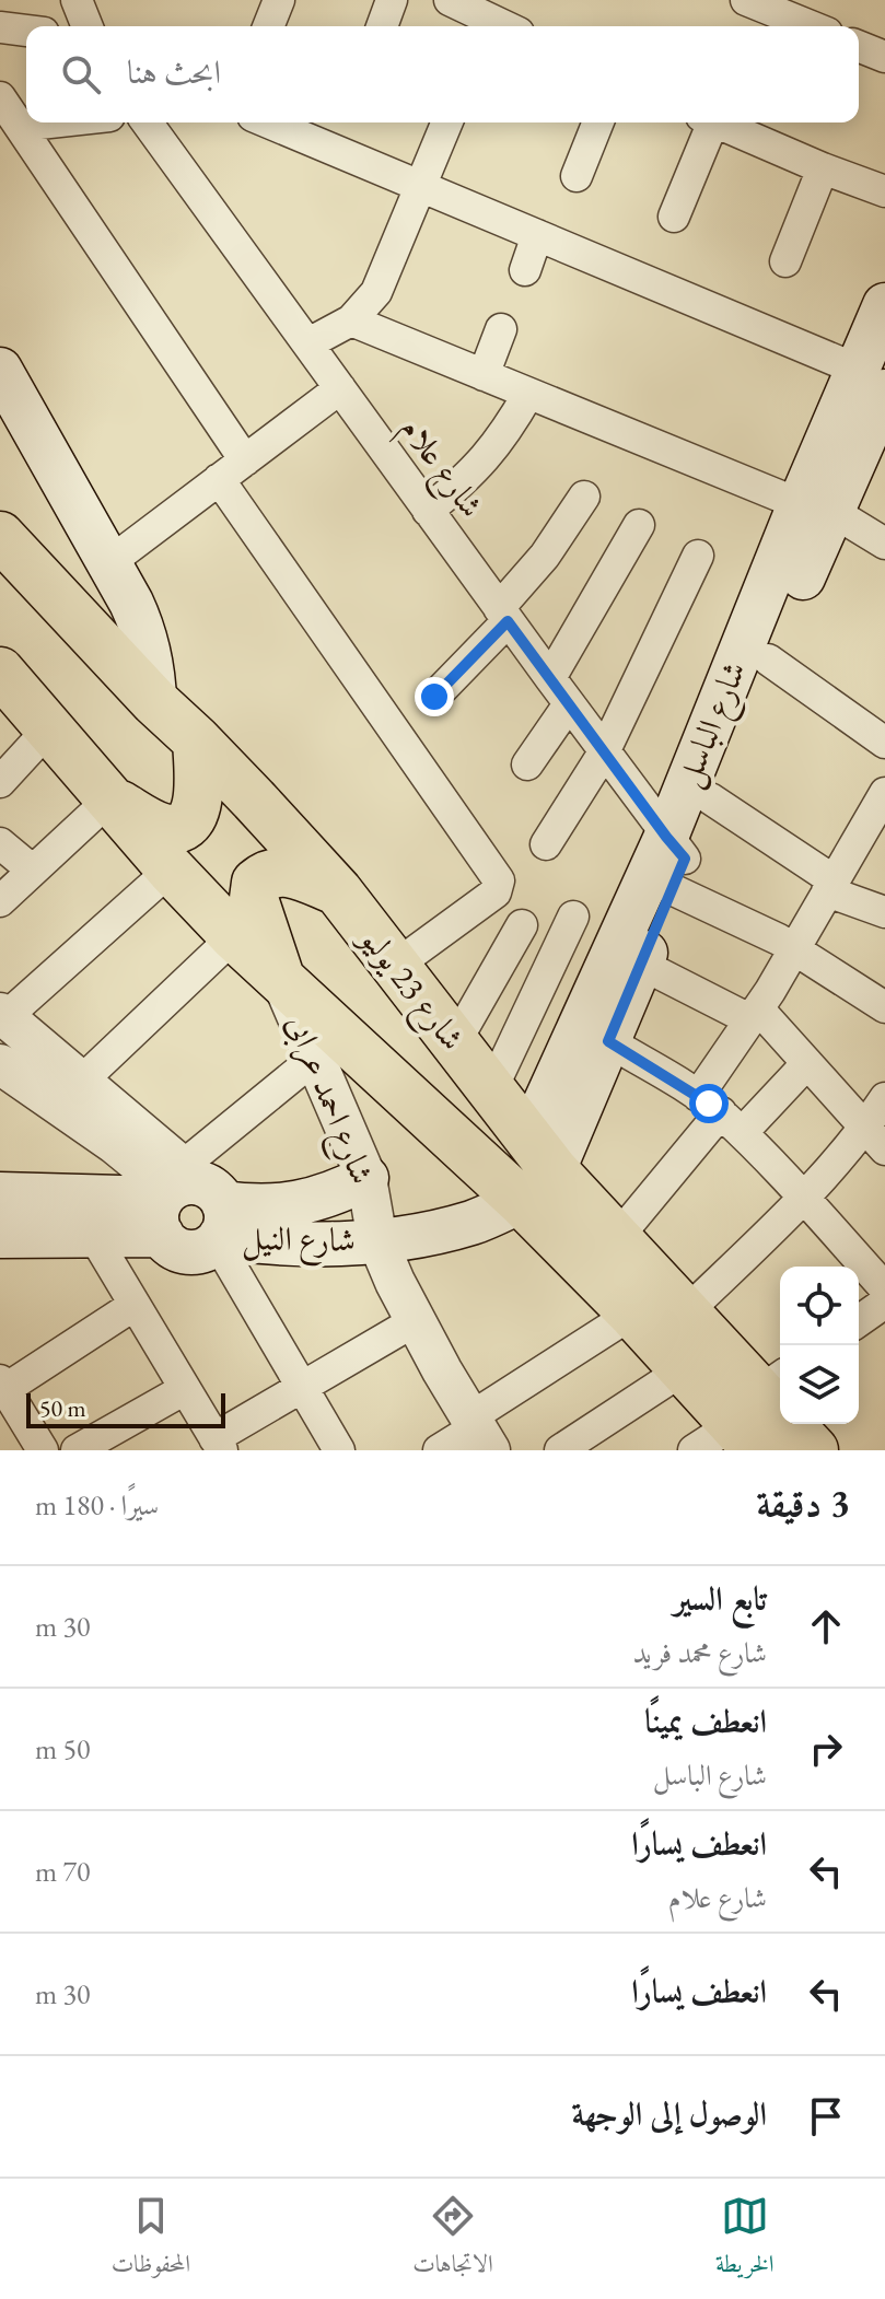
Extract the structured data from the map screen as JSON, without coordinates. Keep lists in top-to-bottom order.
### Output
{
  "streets": {
    "main road": ["شارع الباسل", "شارع 23 يوليو", "شارع النيل"],
    "street": ["شارع علام", "شارع احمد عرابى"]
  },
  "crossings": [
    ["شارع علام", "شارع الباسل"],
    ["شارع الباسل", "شارع 23 يوليو"],
    ["شارع الباسل", "شارع النيل"],
    ["شارع 23 يوليو", "شارع احمد عرابى"],
    ["شارع 23 يوليو", "شارع النيل"],
    ["شارع احمد عرابى", "شارع النيل"]
  ],
  "scale_bar": "50 m",
  "page": {
    "search": "ابحث هنا",
    "scale": "50 m",
    "heading": ["3 دقيقة", "سيرًا · 180 m"],
    "list": [
      ["تابع السير", "شارع محمد فريد", "30 m"],
      ["انعطف يمينًا", "شارع الباسل", "50 m"],
      ["انعطف يسارًا", "شارع علام", "70 m"],
      ["انعطف يسارًا", "30 m"],
      "الوصول إلى الوجهة"
    ],
    "nav": ["الخريطة", "الاتجاهات", "المحفوظات"]
  }
}
